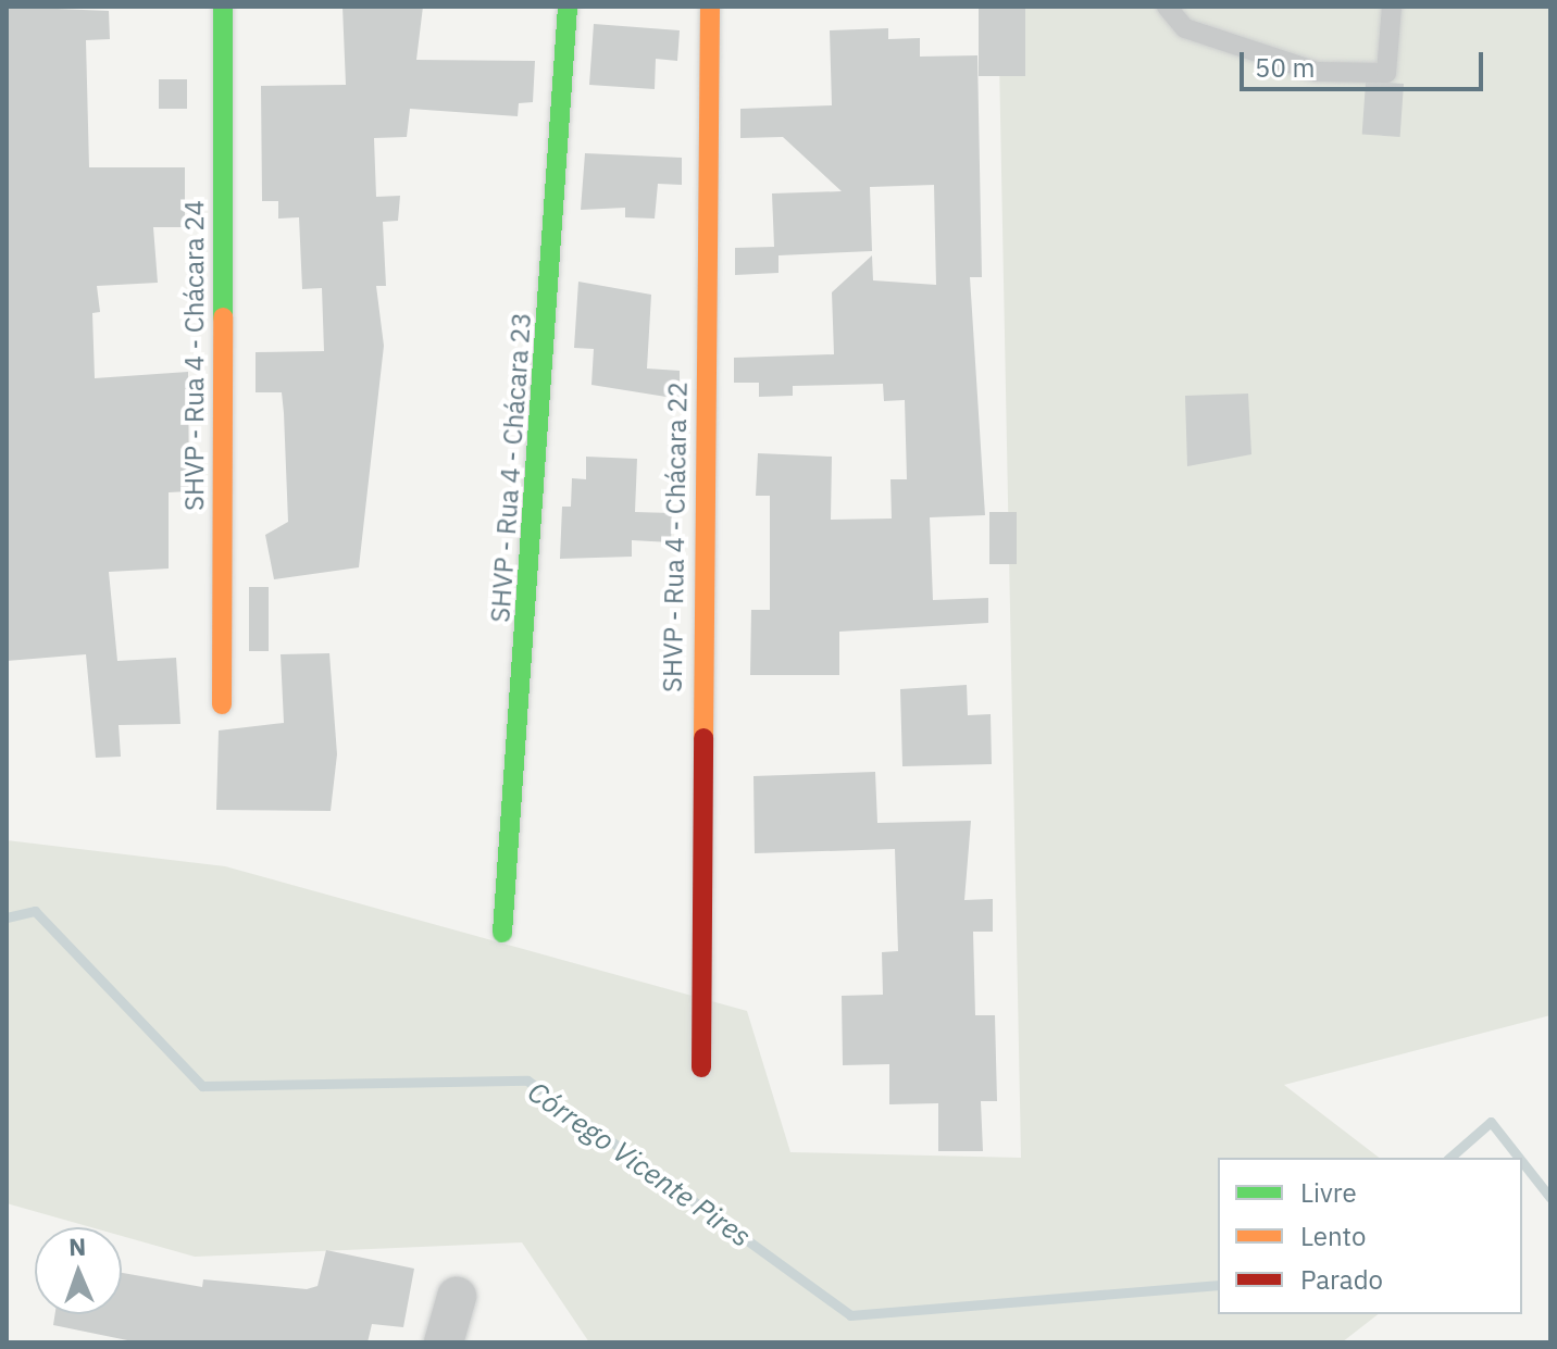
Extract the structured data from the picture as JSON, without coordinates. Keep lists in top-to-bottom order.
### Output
{
  "streets": {
    "street": ["SHVP - Rua 4 - Chácara 24", "SHVP - Rua 4 - Chácara 23", "SHVP - Rua 4 - Chácara 22"]
  },
  "water": ["Córrego Vicente Pires"],
  "legend": ["Livre", "Lento", "Parado"],
  "scale_bar": "50 m",
  "north": "top"
}
